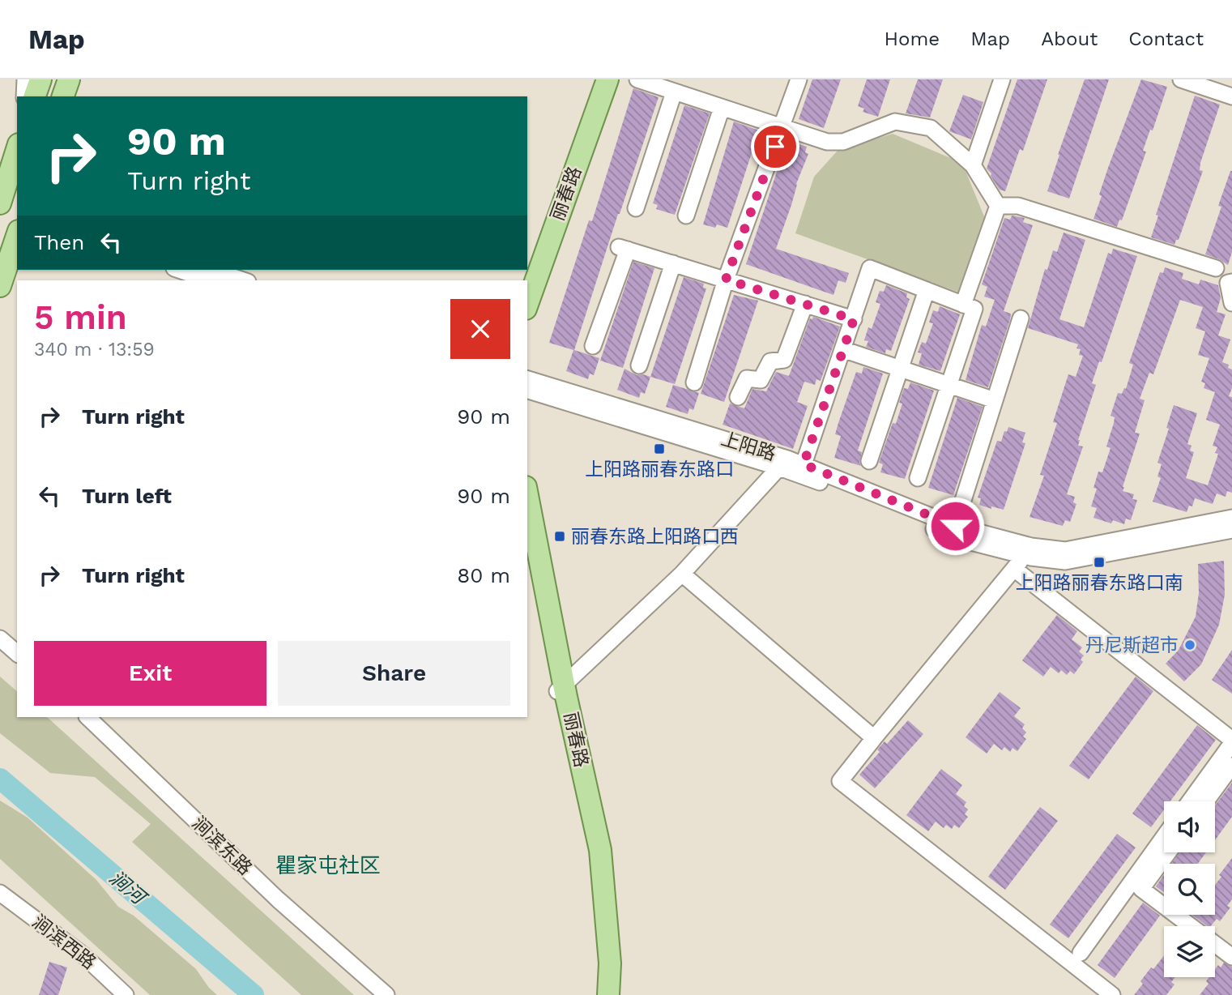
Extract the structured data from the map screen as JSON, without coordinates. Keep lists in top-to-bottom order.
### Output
{
  "streets": {
    "main road": ["丽春路"],
    "street": ["上阳路", "涧滨东路", "涧滨西路"]
  },
  "districts": ["瞿家屯社区"],
  "water": ["涧河"],
  "places": {
    "transit": ["上阳路丽春东路口", "丽春东路上阳路口西", "上阳路丽春东路口南"],
    "other": ["丹尼斯超市"]
  },
  "page": {
    "header": "Map",
    "nav": [
      "Home",
      "Map",
      "About",
      "Contact"
    ],
    "turn": ["90 m", "Turn right"],
    "then": "Then",
    "heading": ["5 min", "340 m · 13:59"],
    "list": [
      {
        "name": "Turn right",
        "value": "90 m"
      },
      {
        "name": "Turn left",
        "value": "90 m"
      },
      {
        "name": "Turn right",
        "value": "80 m"
      }
    ],
    "buttons": ["Exit", "Share"]
  }
}
